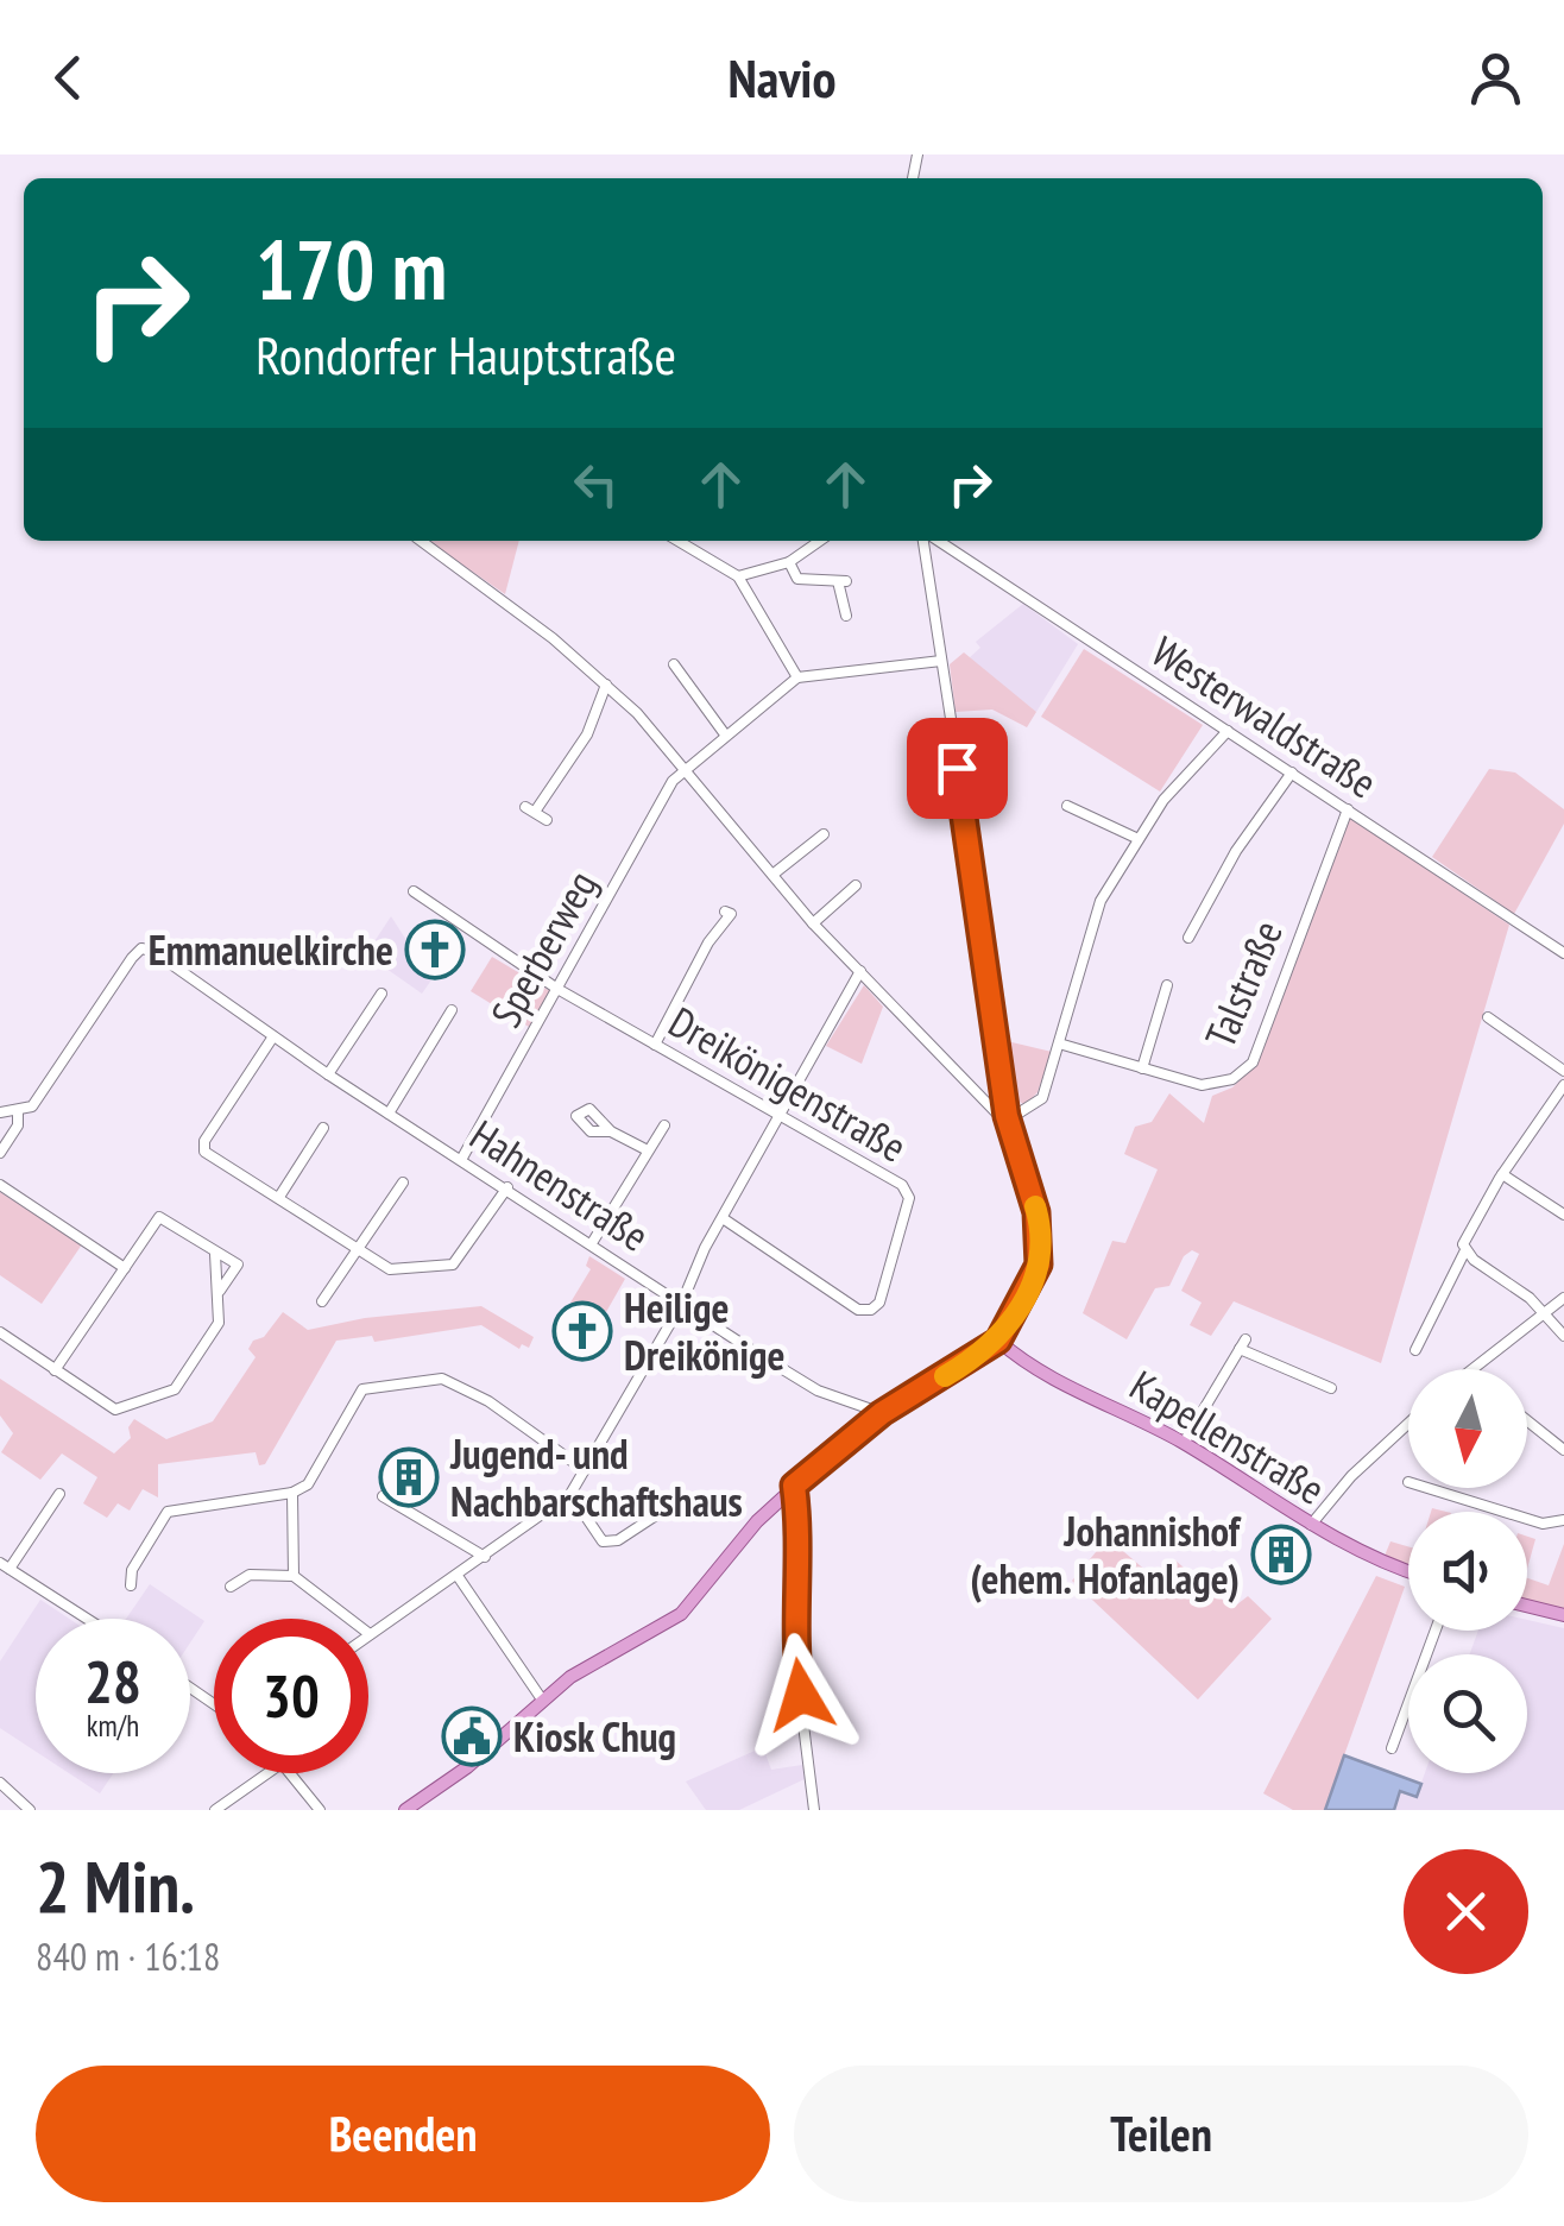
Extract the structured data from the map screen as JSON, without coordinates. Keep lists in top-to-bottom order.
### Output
{
  "streets": {
    "main road": ["Kapellenstraße"],
    "street": [
      "Westerwaldstraße",
      "Sperberweg",
      "Talstraße",
      "Dreikönigenstraße",
      "Hahnenstraße"
    ]
  },
  "crossings": [
    ["Westerwaldstraße", "Talstraße"],
    ["Sperberweg", "Dreikönigenstraße"],
    ["Sperberweg", "Hahnenstraße"]
  ],
  "places": {
    "church": ["Emmanuelkirche", "Heilige Dreikönige"],
    "building": ["Jugend- und Nachbarschaftshaus", "Johannishof (ehem. Hofanlage)"],
    "public building": ["Kiosk Chug"]
  },
  "north": "bottom",
  "page": {
    "header": "Navio",
    "turn": ["170 m", "Rondorfer Hauptstraße"],
    "speed": "28 km/h",
    "limit": "30",
    "heading": ["2 Min.", "840 m · 16:18"],
    "buttons": ["Beenden", "Teilen"]
  }
}
